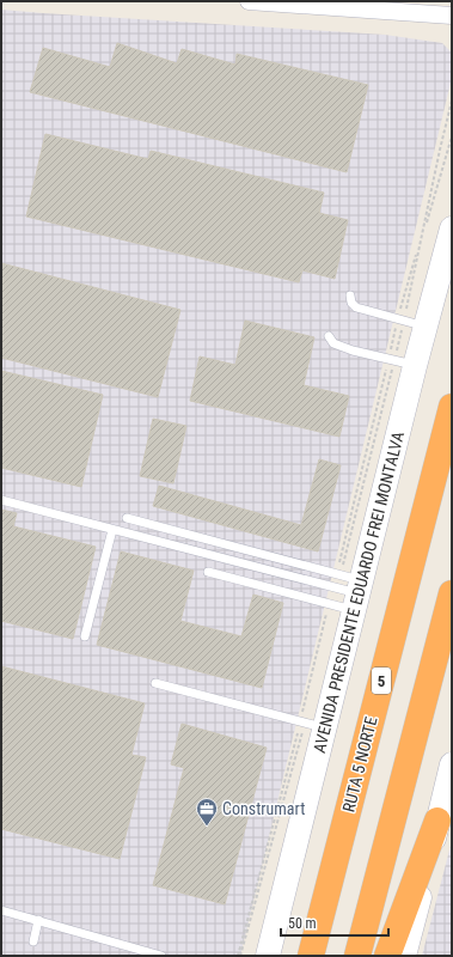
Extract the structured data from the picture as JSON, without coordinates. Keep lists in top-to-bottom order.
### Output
{
  "streets": {
    "highway": ["5", "RUTA 5 NORTE"],
    "main road": ["AVENIDA PRESIDENTE EDUARDO FREI MONTALVA"]
  },
  "places": {
    "office": ["Construmart"]
  },
  "scale_bar": "50 m"
}
